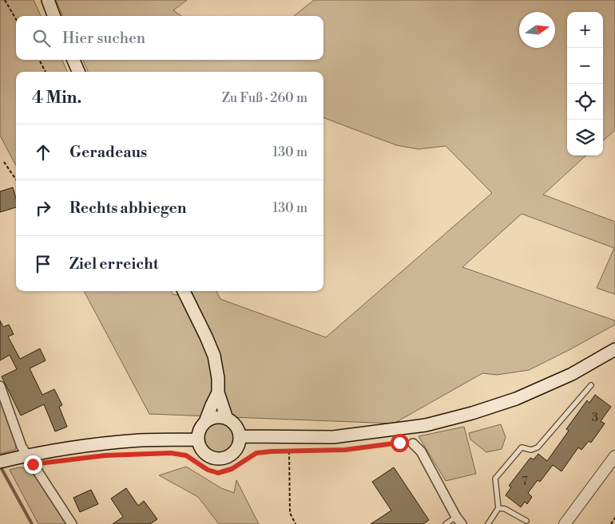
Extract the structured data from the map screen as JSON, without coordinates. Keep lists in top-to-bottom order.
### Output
{
  "house_numbers": ["3", "7"],
  "north": "right",
  "page": {
    "map_buttons": ["+", "−"],
    "search": "Hier suchen",
    "heading": ["4 Min.", "Zu Fuß · 260 m"],
    "list": [
      ["Geradeaus", "130 m"],
      ["Rechts abbiegen", "130 m"],
      "Ziel erreicht"
    ]
  }
}
